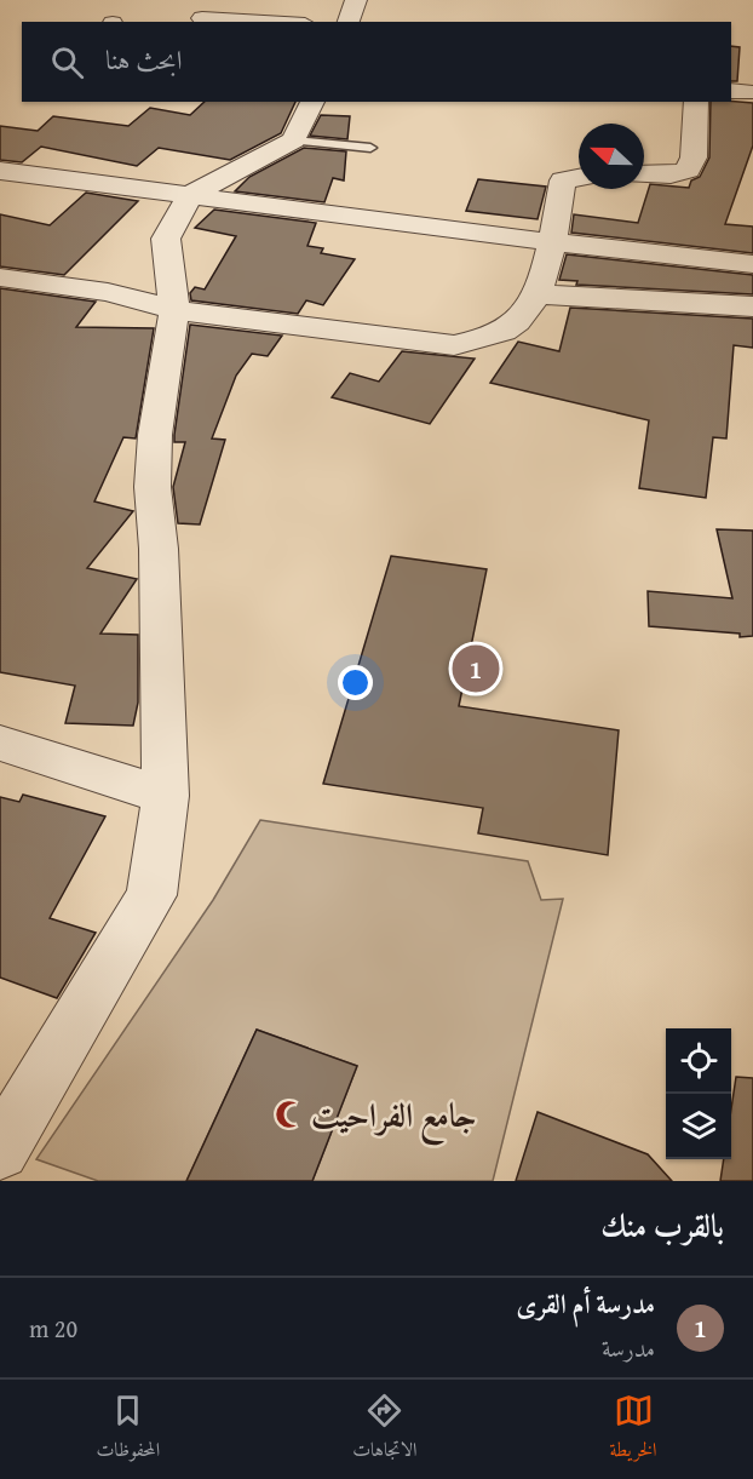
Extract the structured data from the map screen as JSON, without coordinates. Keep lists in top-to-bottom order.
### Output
{
  "places": {
    "mosque": ["جامع الفراحيت"]
  },
  "north": "left",
  "page": {
    "search": "ابحث هنا",
    "pins": "1",
    "heading": "بالقرب منك",
    "list": [
      {
        "mark": "1",
        "name": "مدرسة أم القرى",
        "note": "مدرسة",
        "value": "20 m"
      }
    ],
    "nav": ["الخريطة", "الاتجاهات", "المحفوظات"]
  }
}
